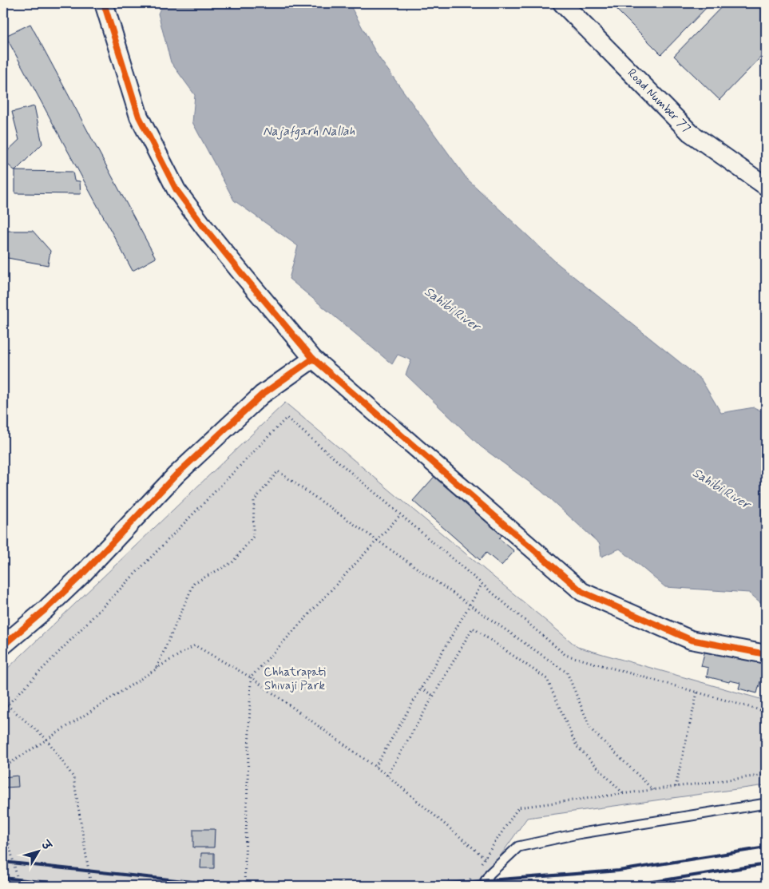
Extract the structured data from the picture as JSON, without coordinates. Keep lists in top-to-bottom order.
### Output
{
  "streets": {
    "street": ["Road Number 77"]
  },
  "water": ["Najafgarh Nallah", "Sahibi River"],
  "parks": ["Chhatrapati Shivaji Park"],
  "north": "top right"
}
